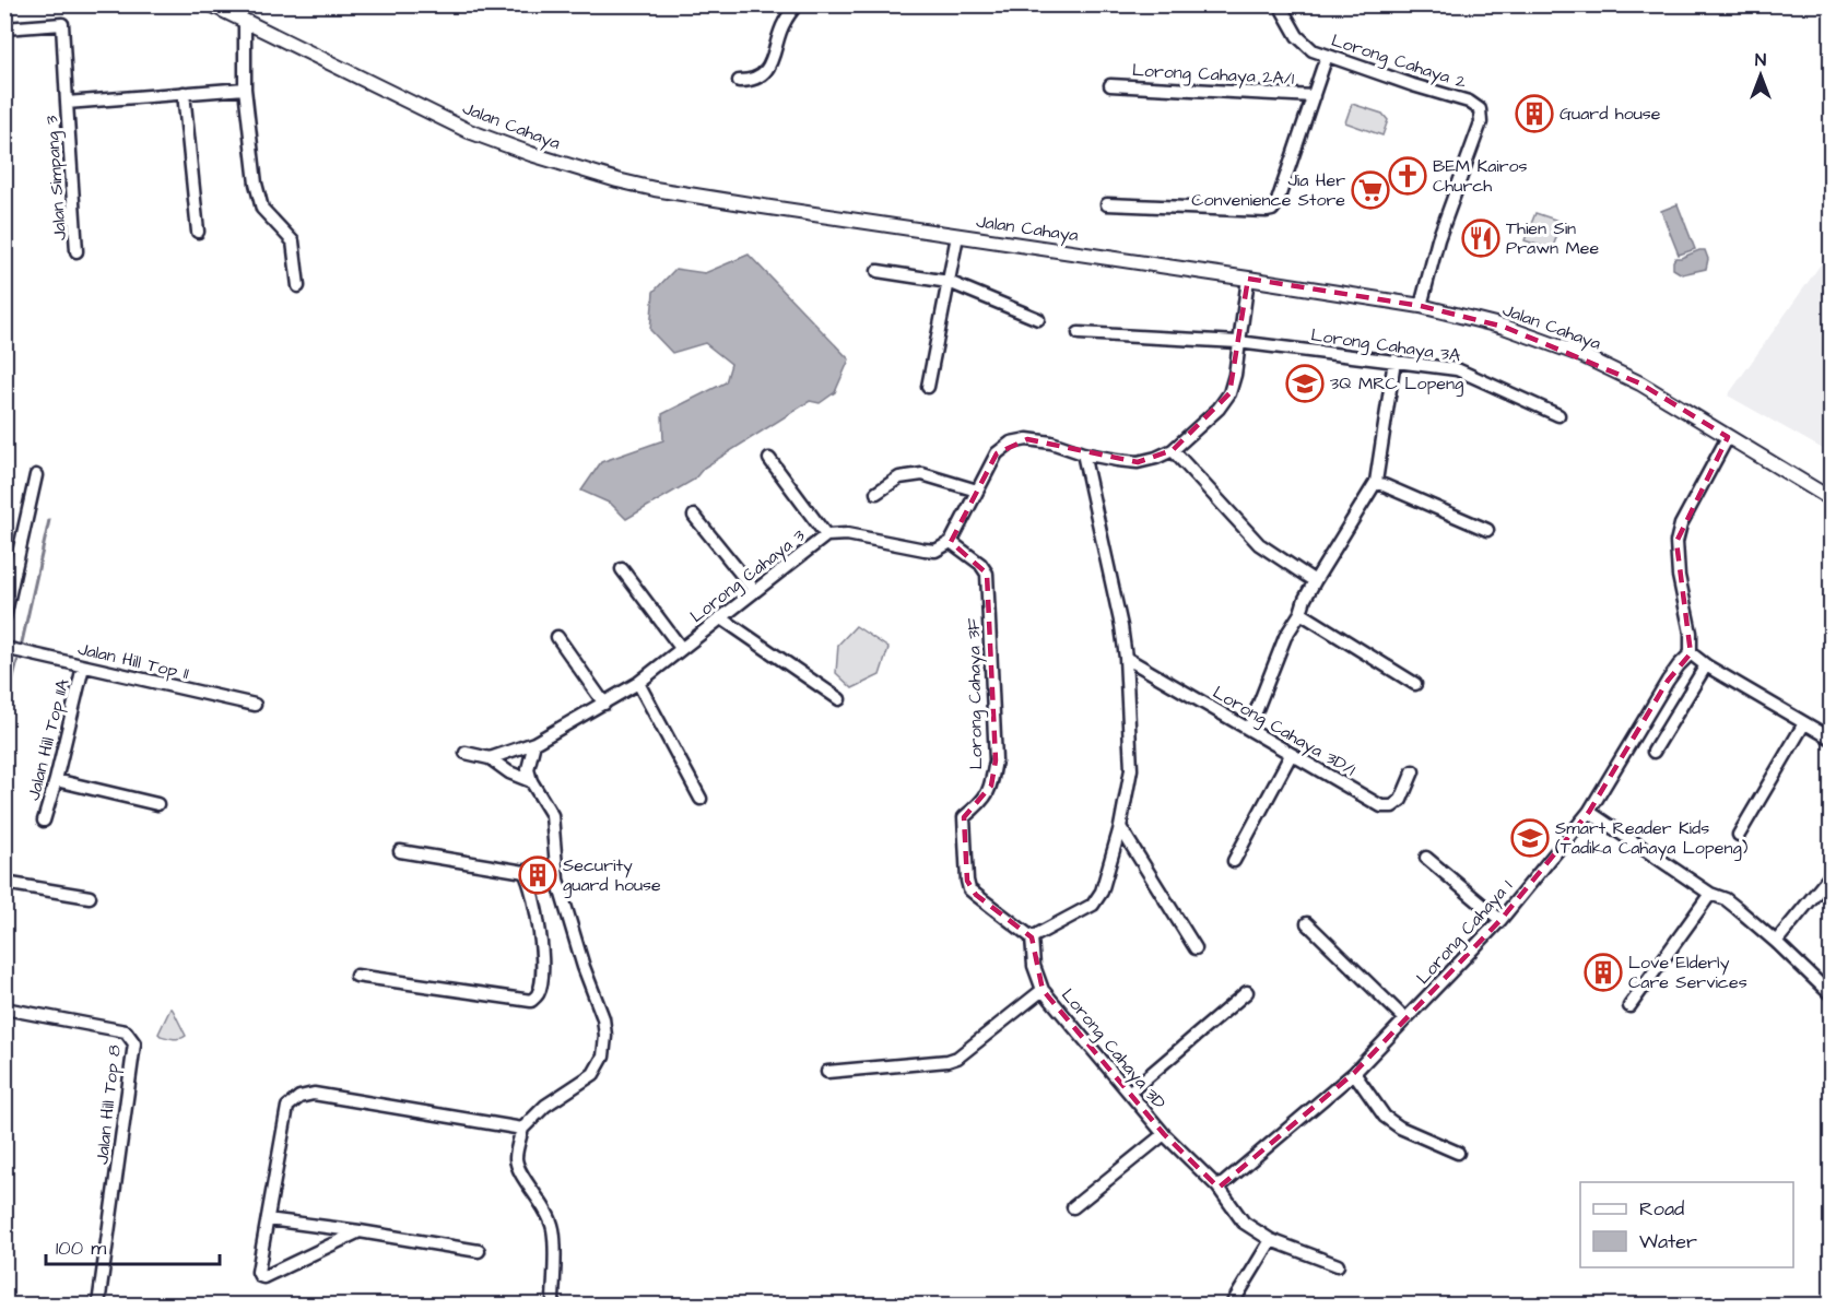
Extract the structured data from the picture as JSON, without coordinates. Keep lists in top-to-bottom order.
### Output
{
  "streets": {
    "street": [
      "Lorong Cahaya 2",
      "Lorong Cahaya 2A/1",
      "Jalan Cahaya",
      "Jalan Simpang 3",
      "Lorong Cahaya 3A",
      "Lorong Cahaya 3",
      "Jalan Hill Top 11",
      "Lorong Cahaya 3F",
      "Lorong Cahaya 3D/1",
      "Jalan Hill Top 11A",
      "Lorong Cahaya 1",
      "Lorong Cahaya 3D",
      "Jalan Hill Top 8"
    ]
  },
  "crossings": [
    ["Lorong Cahaya 2", "Jalan Cahaya"],
    ["Lorong Cahaya 3", "Lorong Cahaya 3F"],
    ["Jalan Hill Top 11", "Jalan Hill Top 11A"],
    ["Lorong Cahaya 3F", "Lorong Cahaya 3D"],
    ["Lorong Cahaya 1", "Lorong Cahaya 3D"]
  ],
  "places": {
    "building": ["Guard house", "Security guard house", "Love Elderly Care Services"],
    "church": ["BEM Kairos Church"],
    "supermarket": ["Jia Her Convenience Store"],
    "restaurant": ["Thien Sin Prawn Mee"],
    "school or university": ["3Q MRC Lopeng", "Smart Reader Kids (Tadika Cahaya Lopeng)"]
  },
  "legend": ["Road", "Water"],
  "scale_bar": "100 m",
  "north": "top"
}
